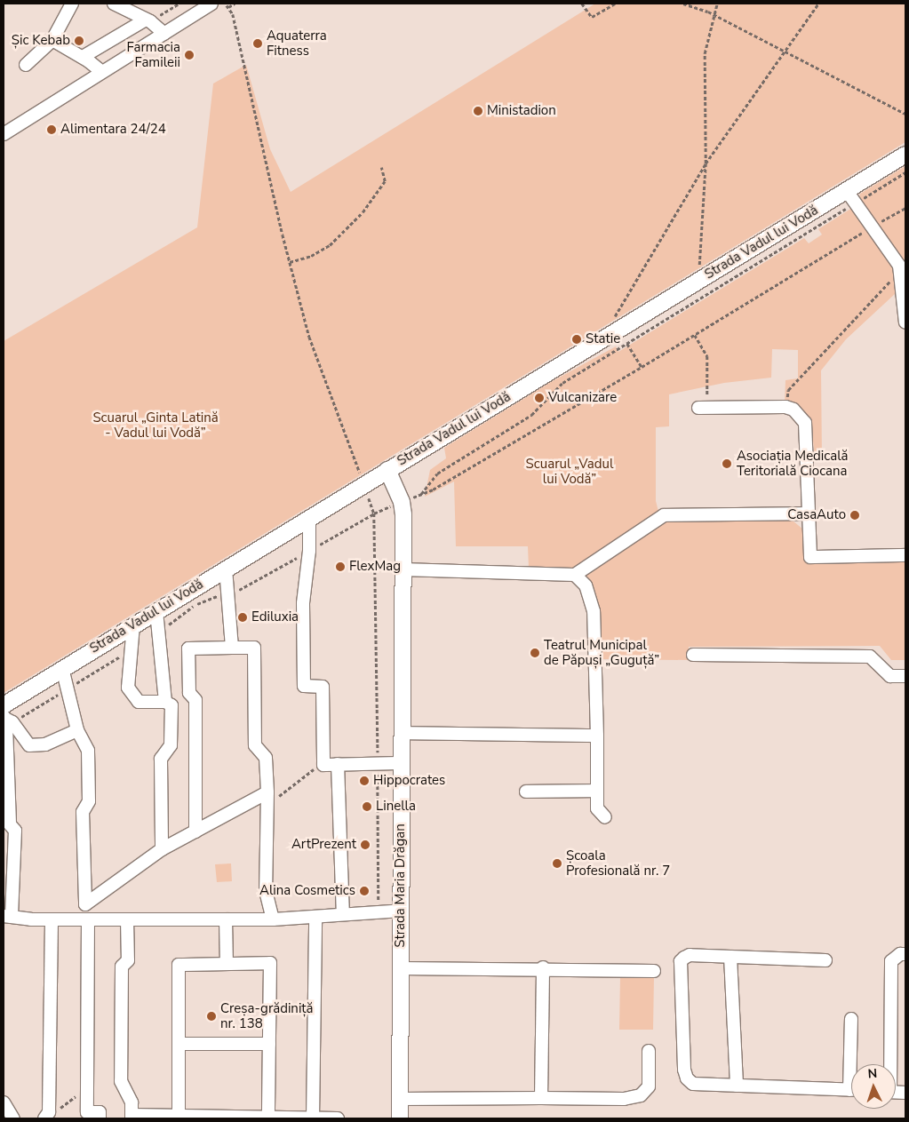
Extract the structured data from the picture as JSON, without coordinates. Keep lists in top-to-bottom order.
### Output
{
  "streets": {
    "main road": ["Strada Vadul lui Vodă", "Strada Maria Drăgan"]
  },
  "crossings": [
    ["Strada Vadul lui Vodă", "Strada Maria Drăgan"]
  ],
  "parks": ["Scuarul „Ginta Latină - Vadul lui Vodă”", "Scuarul „Vadul lui Vodă”"],
  "places": [
    "Șic Kebab",
    "Aquaterra Fitness",
    "Farmacia Famileii",
    "Ministadion",
    "Alimentara 24/24",
    "Statie",
    "Vulcanizare",
    "Asociația Medicală Teritorială Ciocana",
    "CasaAuto",
    "FlexMag",
    "Ediluxia",
    "Teatrul Municipal de Păpuși „Guguță”",
    "Hippocrates",
    "Linella",
    "ArtPrezent",
    "Școala Profesională nr. 7",
    "Alina Cosmetics",
    "Creșa-grădiniță nr. 138"
  ],
  "north": "top"
}
